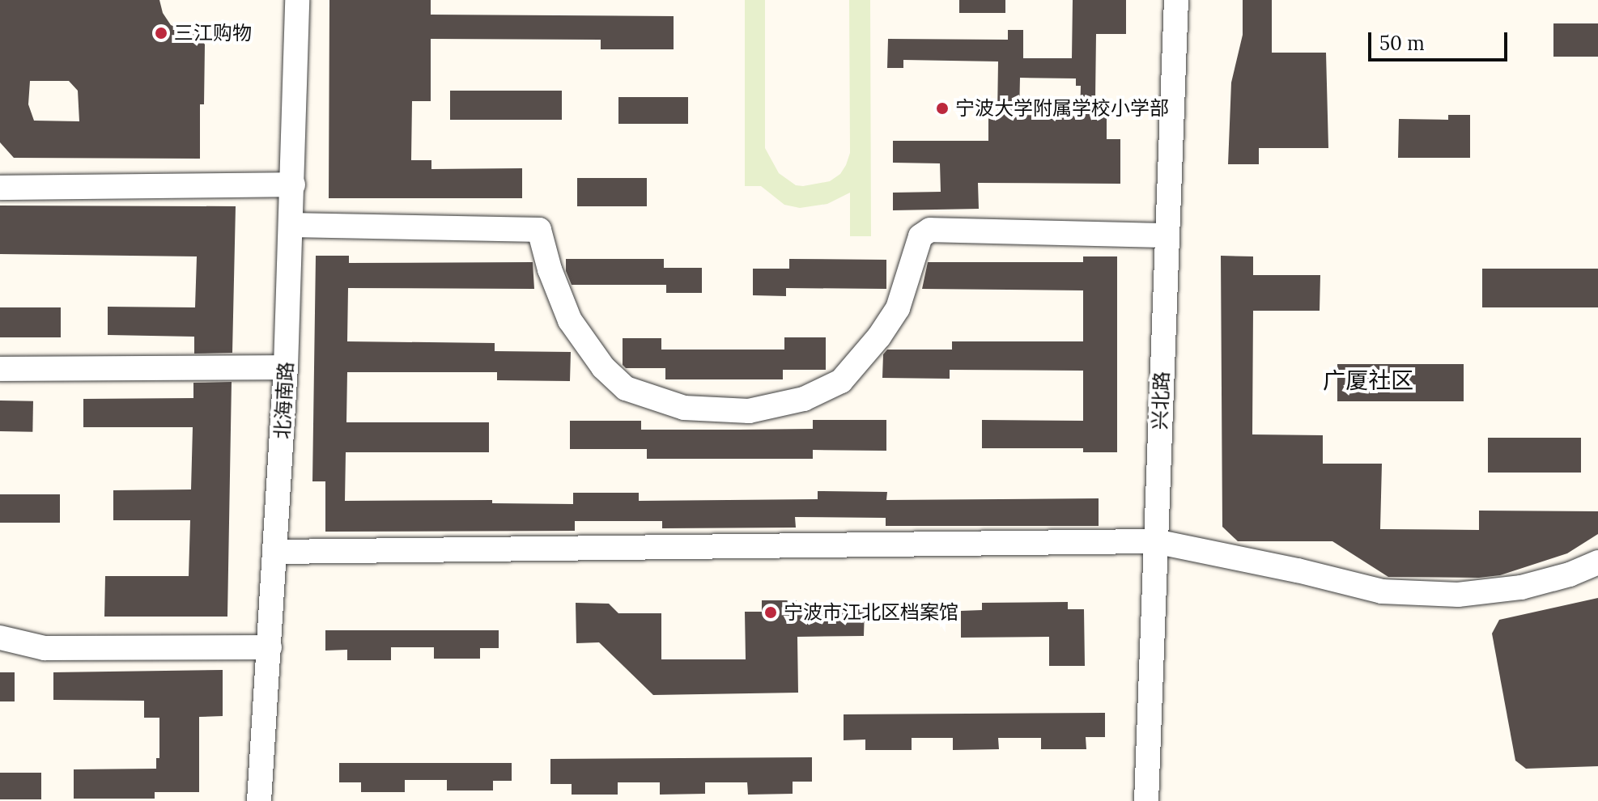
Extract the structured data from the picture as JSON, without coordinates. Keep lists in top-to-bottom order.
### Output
{
  "streets": {
    "street": ["北海南路", "兴北路"]
  },
  "districts": ["广厦社区"],
  "places": ["三江购物", "宁波大学附属学校小学部", "宁波市江北区档案馆"],
  "scale_bar": "50 m"
}
